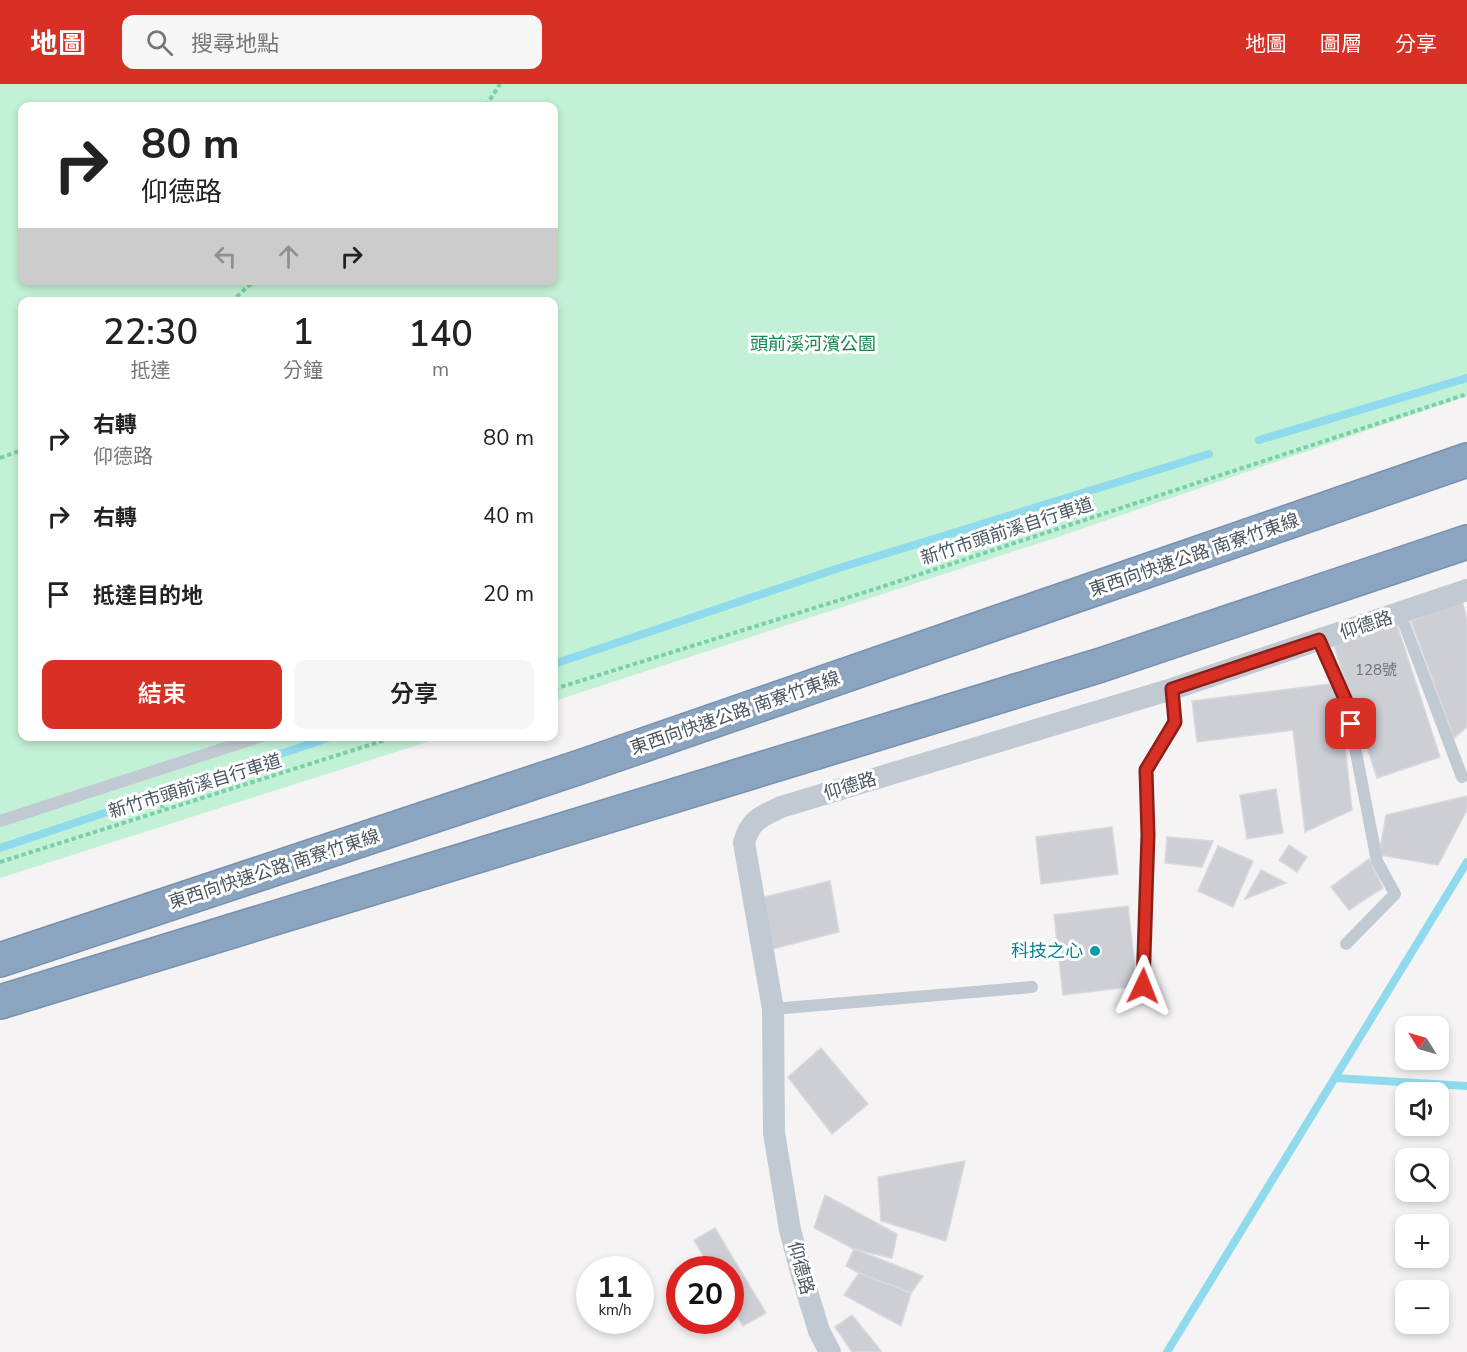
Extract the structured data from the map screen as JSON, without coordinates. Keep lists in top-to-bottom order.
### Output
{
  "streets": {
    "highway": ["東西向快速公路 南寮竹東線"],
    "street": ["仰德路"],
    "path": ["新竹市頭前溪自行車道"]
  },
  "parks": ["頭前溪河濱公園"],
  "places": ["科技之心"],
  "house_numbers": ["128號"],
  "north": "top left",
  "page": {
    "header": "地圖",
    "search": "搜尋地點",
    "nav": ["地圖", "圖層", "分享"],
    "turn": ["80 m", "仰德路"],
    "eta": [
      "22:30",
      "抵達",
      "1",
      "分鐘",
      "140",
      "m"
    ],
    "list": [
      {
        "name": "右轉",
        "note": "仰德路",
        "value": "80 m"
      },
      {
        "name": "右轉",
        "value": "40 m"
      },
      {
        "name": "抵達目的地",
        "value": "20 m"
      }
    ],
    "buttons": ["結束", "分享"],
    "map_buttons": ["+", "−"],
    "speed": "11 km/h",
    "limit": "20"
  }
}
